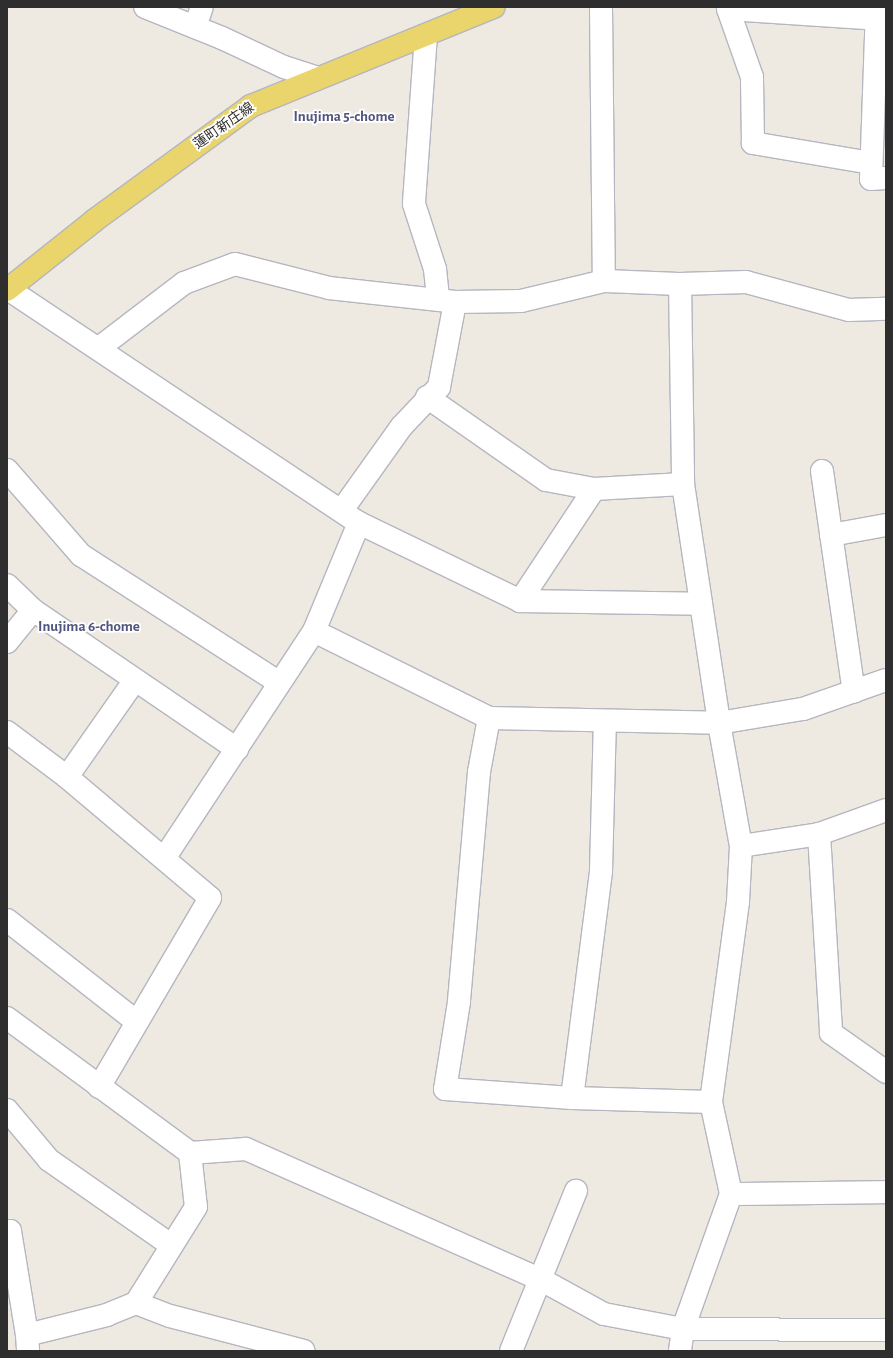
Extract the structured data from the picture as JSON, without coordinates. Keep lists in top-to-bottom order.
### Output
{
  "streets": {
    "main road": ["蓮町新庄線"]
  },
  "districts": ["Inujima 5-chome", "Inujima 6-chome"]
}
